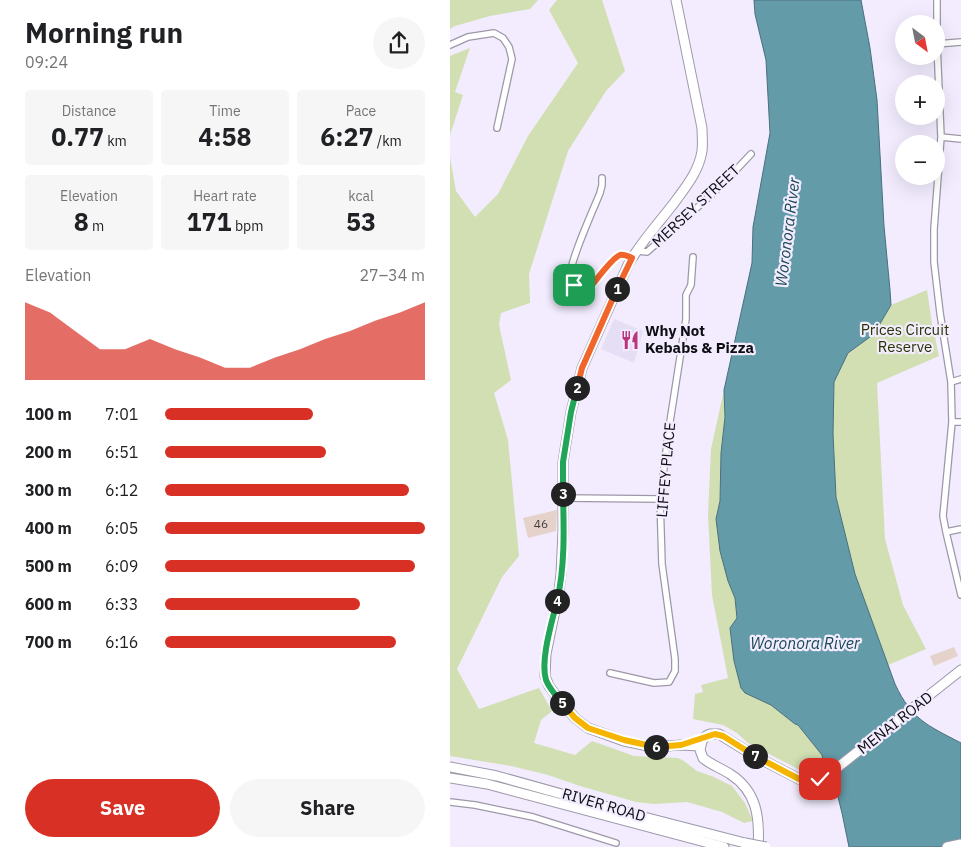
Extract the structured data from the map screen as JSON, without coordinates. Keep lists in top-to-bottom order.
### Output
{
  "streets": {
    "street": [
      "MERSEY STREET",
      "LIFFEY PLACE",
      "MENAI ROAD",
      "RIVER ROAD"
    ]
  },
  "water": ["Woronora River"],
  "parks": ["Prices Circuit Reserve"],
  "places": {
    "restaurant": ["Why Not Kebabs & Pizza"]
  },
  "house_numbers": ["46"],
  "north": "bottom right",
  "page": {
    "heading": ["Morning run", "09:24"],
    "map_buttons": ["+", "−"],
    "stats": [
      ["Distance", "0.77 km"],
      ["Time", "4:58"],
      ["Pace", "6:27 /km"],
      ["Elevation", "8 m"],
      ["Heart rate", "171 bpm"],
      ["kcal", "53"]
    ],
    "chart": ["Elevation", "27–34 m"],
    "pins": [
      "1",
      "2",
      "3",
      "4",
      "5",
      "6",
      "7"
    ],
    "list": [
      {
        "name": "100 m",
        "note": "7:01"
      },
      {
        "name": "200 m",
        "note": "6:51"
      },
      {
        "name": "300 m",
        "note": "6:12"
      },
      {
        "name": "400 m",
        "note": "6:05"
      },
      {
        "name": "500 m",
        "note": "6:09"
      },
      {
        "name": "600 m",
        "note": "6:33"
      },
      {
        "name": "700 m",
        "note": "6:16"
      }
    ],
    "buttons": ["Save", "Share"]
  }
}
